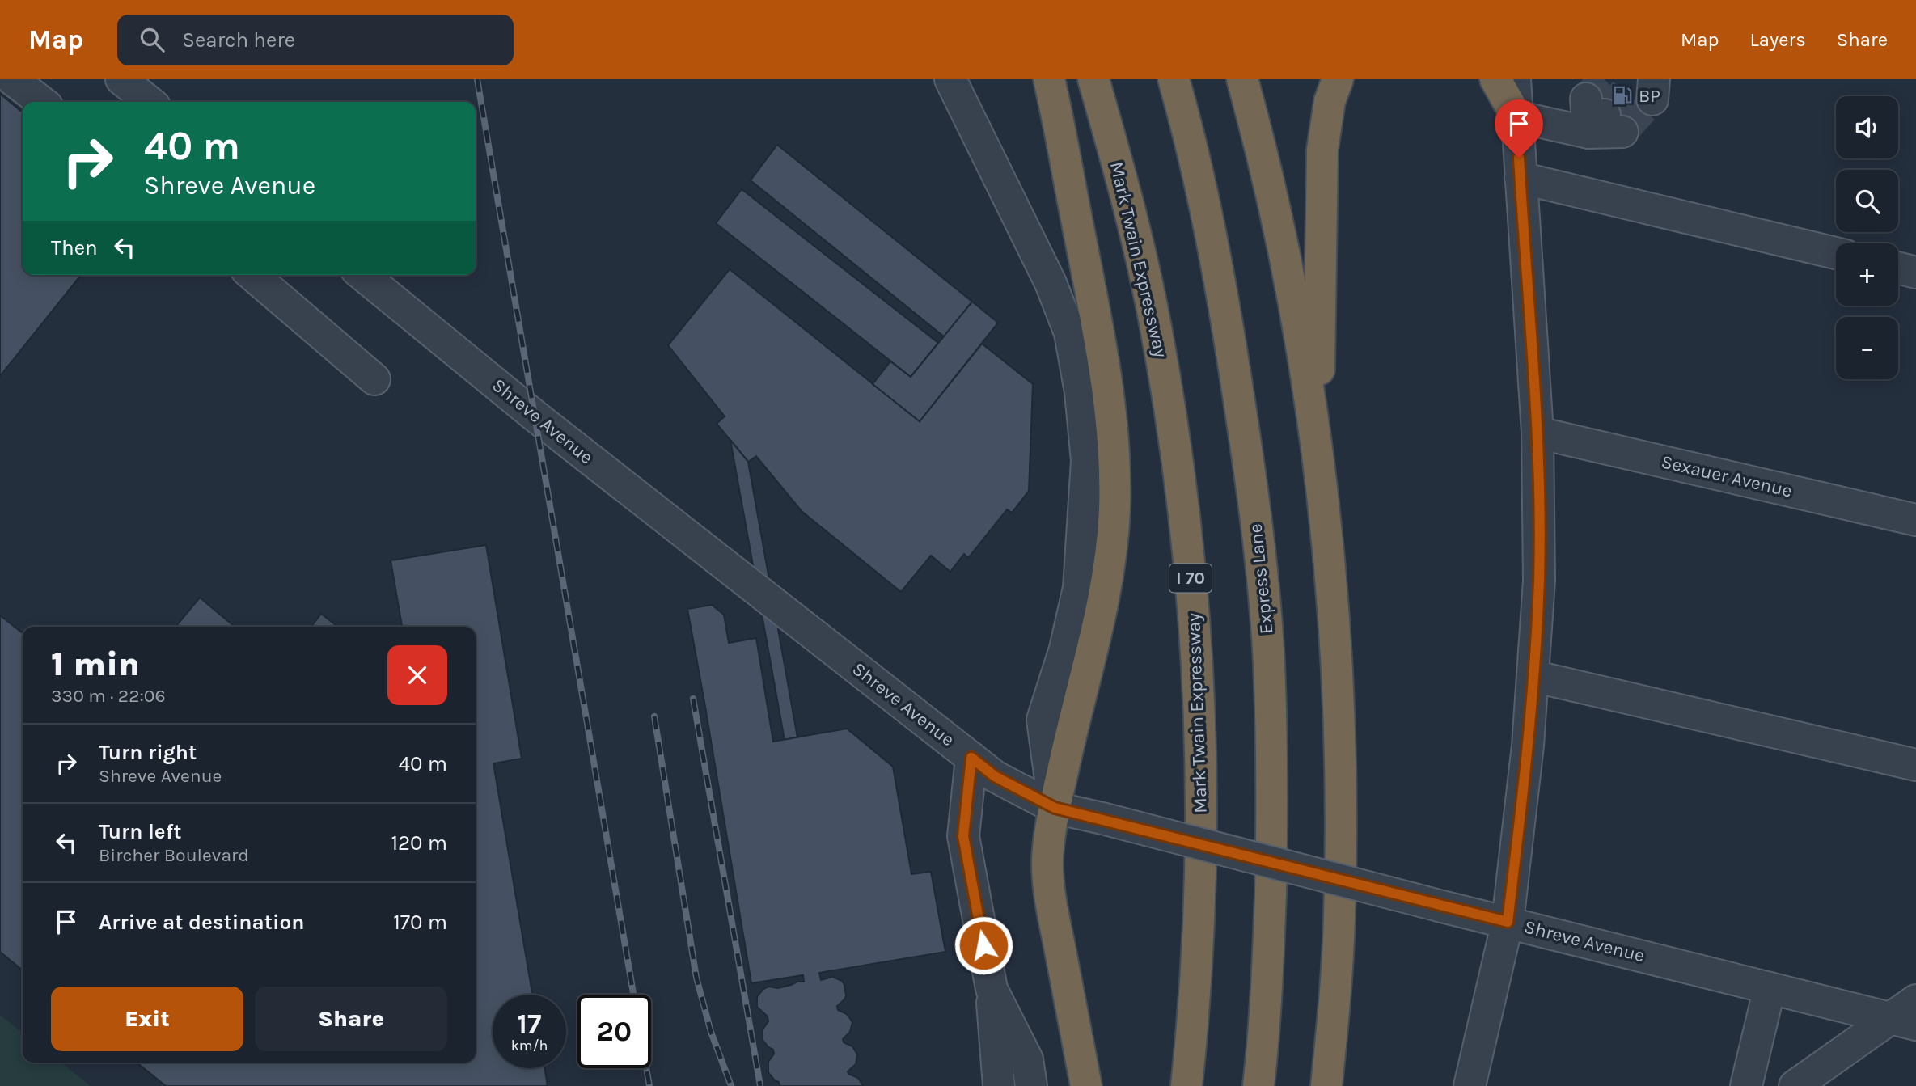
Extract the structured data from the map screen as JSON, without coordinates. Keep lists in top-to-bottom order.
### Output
{
  "streets": {
    "highway": ["Mark Twain Expressway", "I 70", "Express Lane"],
    "street": ["Shreve Avenue", "Sexauer Avenue"]
  },
  "places": {
    "fuel station": ["BP"]
  },
  "page": {
    "header": "Map",
    "search": "Search here",
    "nav": ["Map", "Layers", "Share"],
    "map_buttons": ["+", "−"],
    "turn": ["40 m", "Shreve Avenue"],
    "then": "Then",
    "heading": ["1 min", "330 m · 22:06"],
    "list": [
      {
        "name": "Turn right",
        "note": "Shreve Avenue",
        "value": "40 m"
      },
      {
        "name": "Turn left",
        "note": "Bircher Boulevard",
        "value": "120 m"
      },
      {
        "name": "Arrive at destination",
        "value": "170 m"
      }
    ],
    "buttons": ["Exit", "Share"],
    "speed": "17 km/h",
    "limit": "20"
  }
}
